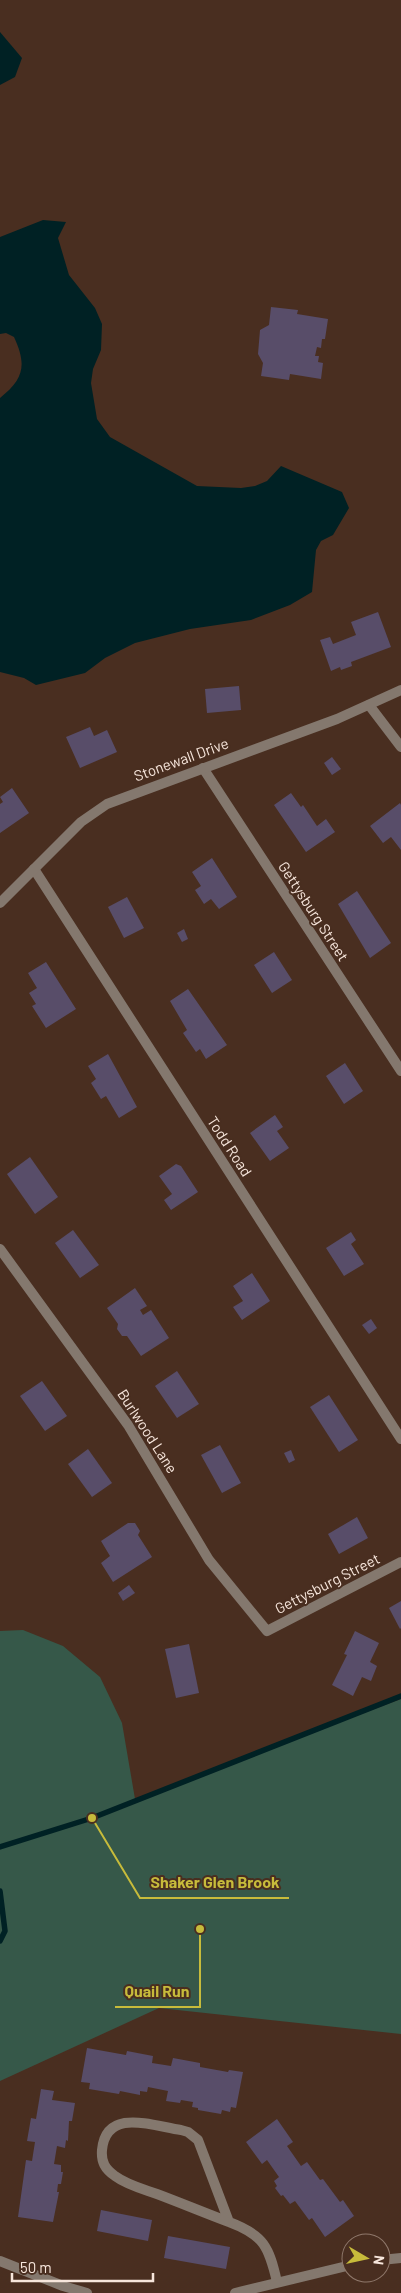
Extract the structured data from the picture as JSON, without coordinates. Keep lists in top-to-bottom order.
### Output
{
  "streets": {
    "street": [
      "Stonewall Drive",
      "Gettysburg Street",
      "Todd Road",
      "Burlwood Lane"
    ]
  },
  "crossings": [
    ["Stonewall Drive", "Gettysburg Street"],
    ["Stonewall Drive", "Todd Road"],
    ["Gettysburg Street", "Burlwood Lane"]
  ],
  "places": ["Shaker Glen Brook", "Quail Run"],
  "scale_bar": "50 m",
  "north": "right"
}
